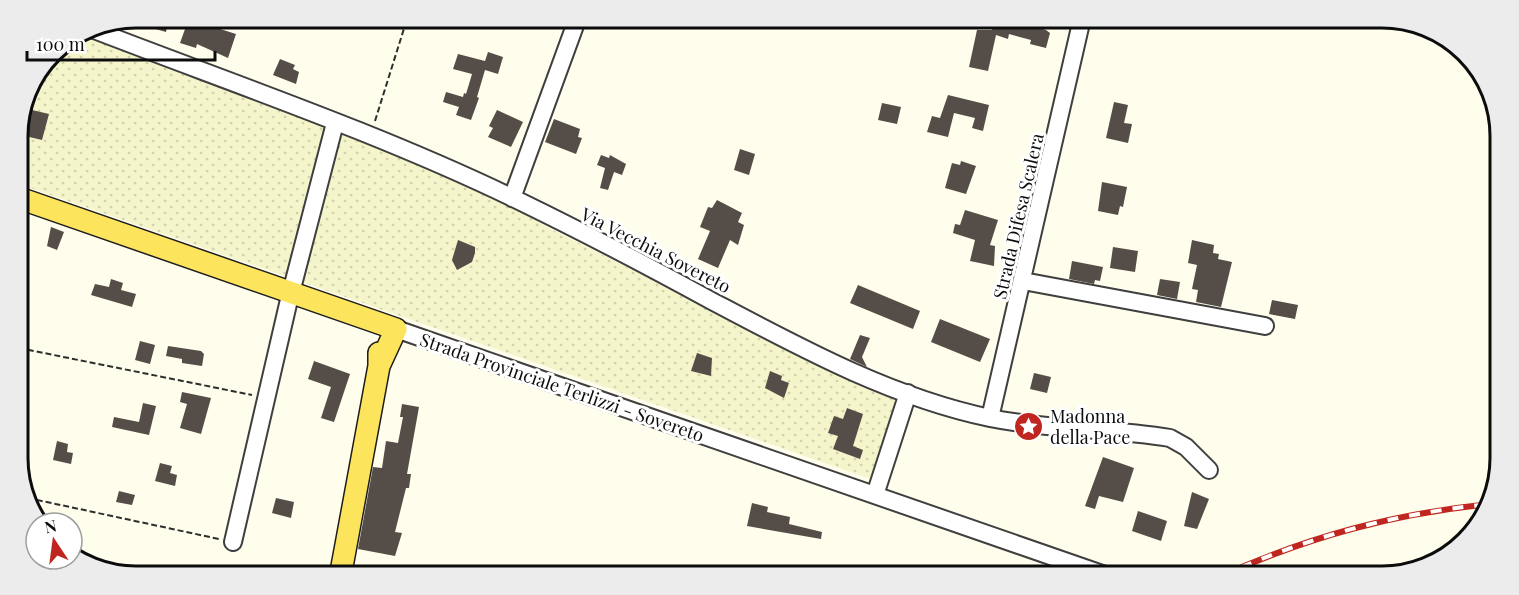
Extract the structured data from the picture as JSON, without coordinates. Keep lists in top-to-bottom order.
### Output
{
  "streets": {
    "main road": ["Strada Provinciale Terlizzi - Sovereto"],
    "street": ["Strada Difesa Scalera", "Via Vecchia Sovereto"]
  },
  "crossings": [
    ["Strada Difesa Scalera", "Via Vecchia Sovereto"]
  ],
  "places": {
    "place": ["Madonna della Pace"]
  },
  "scale_bar": "100 m",
  "north": "top"
}
